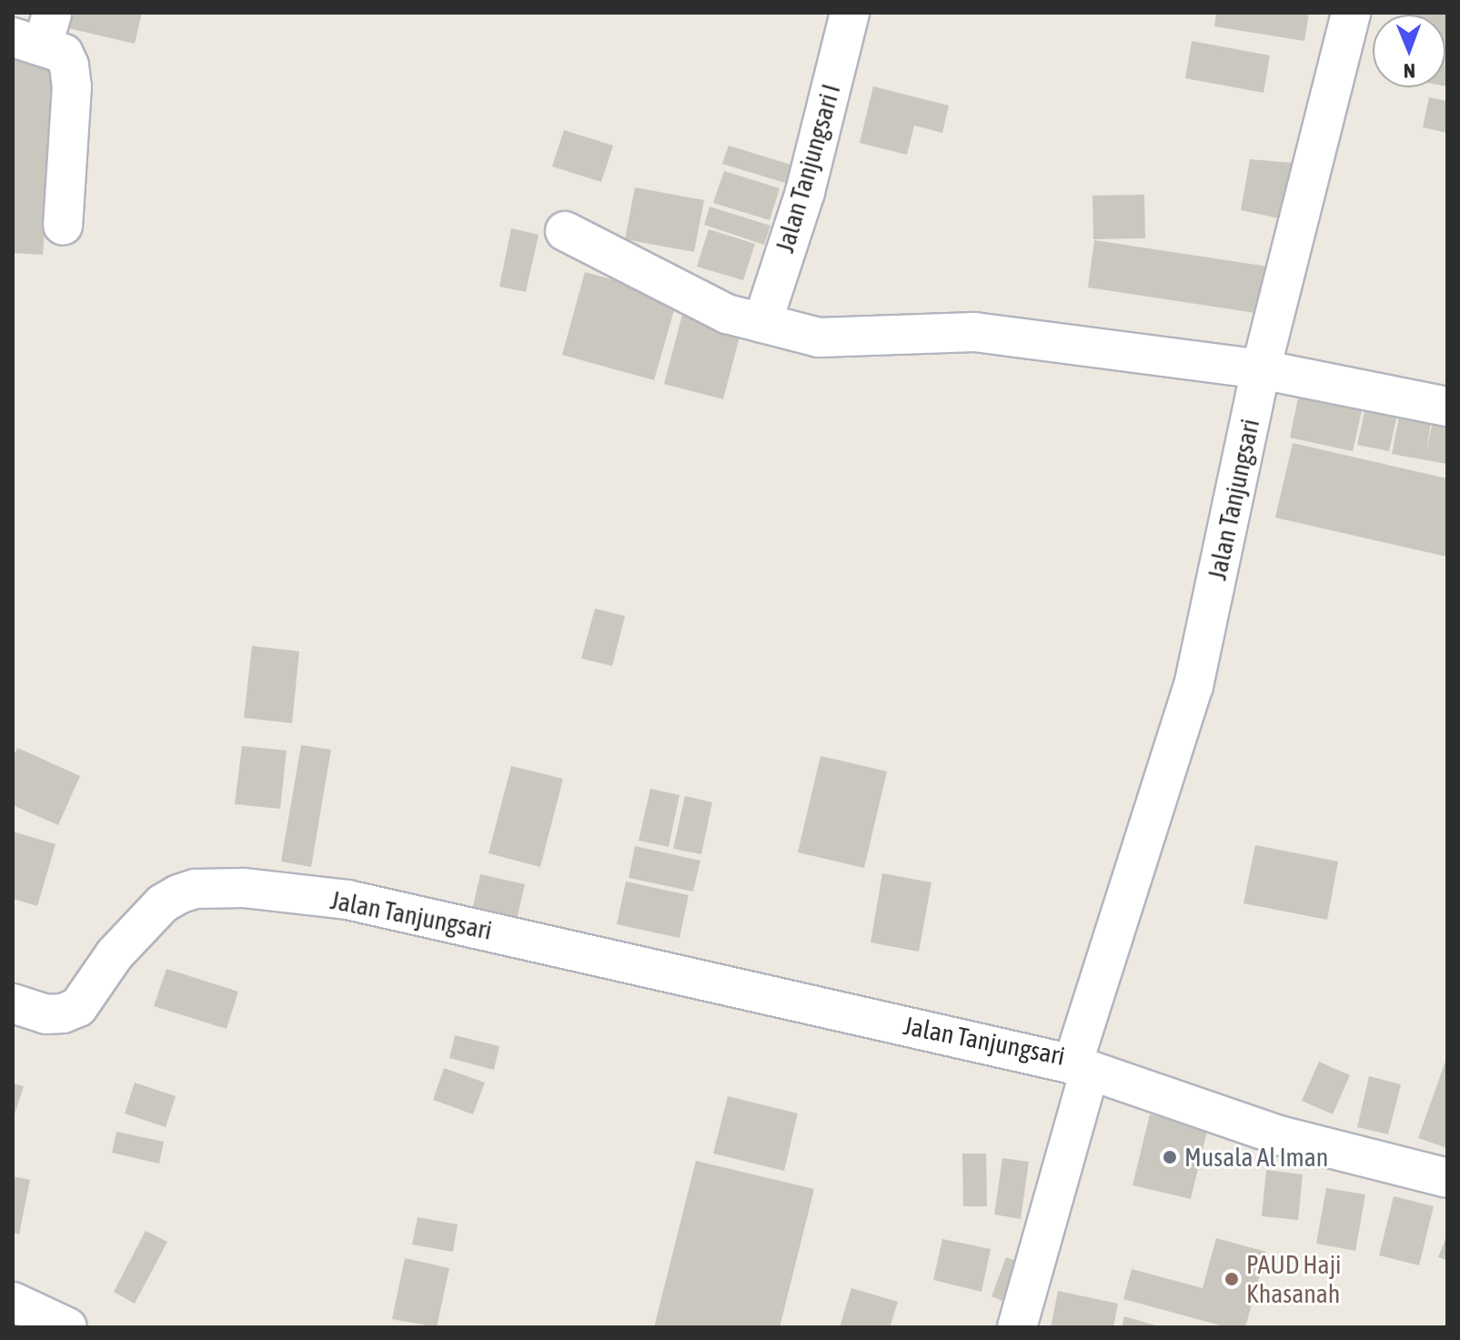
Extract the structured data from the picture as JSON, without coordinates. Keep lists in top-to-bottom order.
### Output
{
  "streets": {
    "street": ["Jalan Tanjungsari I", "Jalan Tanjungsari"]
  },
  "places": ["Musala Al Iman", "PAUD Haji Khasanah"],
  "north": "bottom"
}
